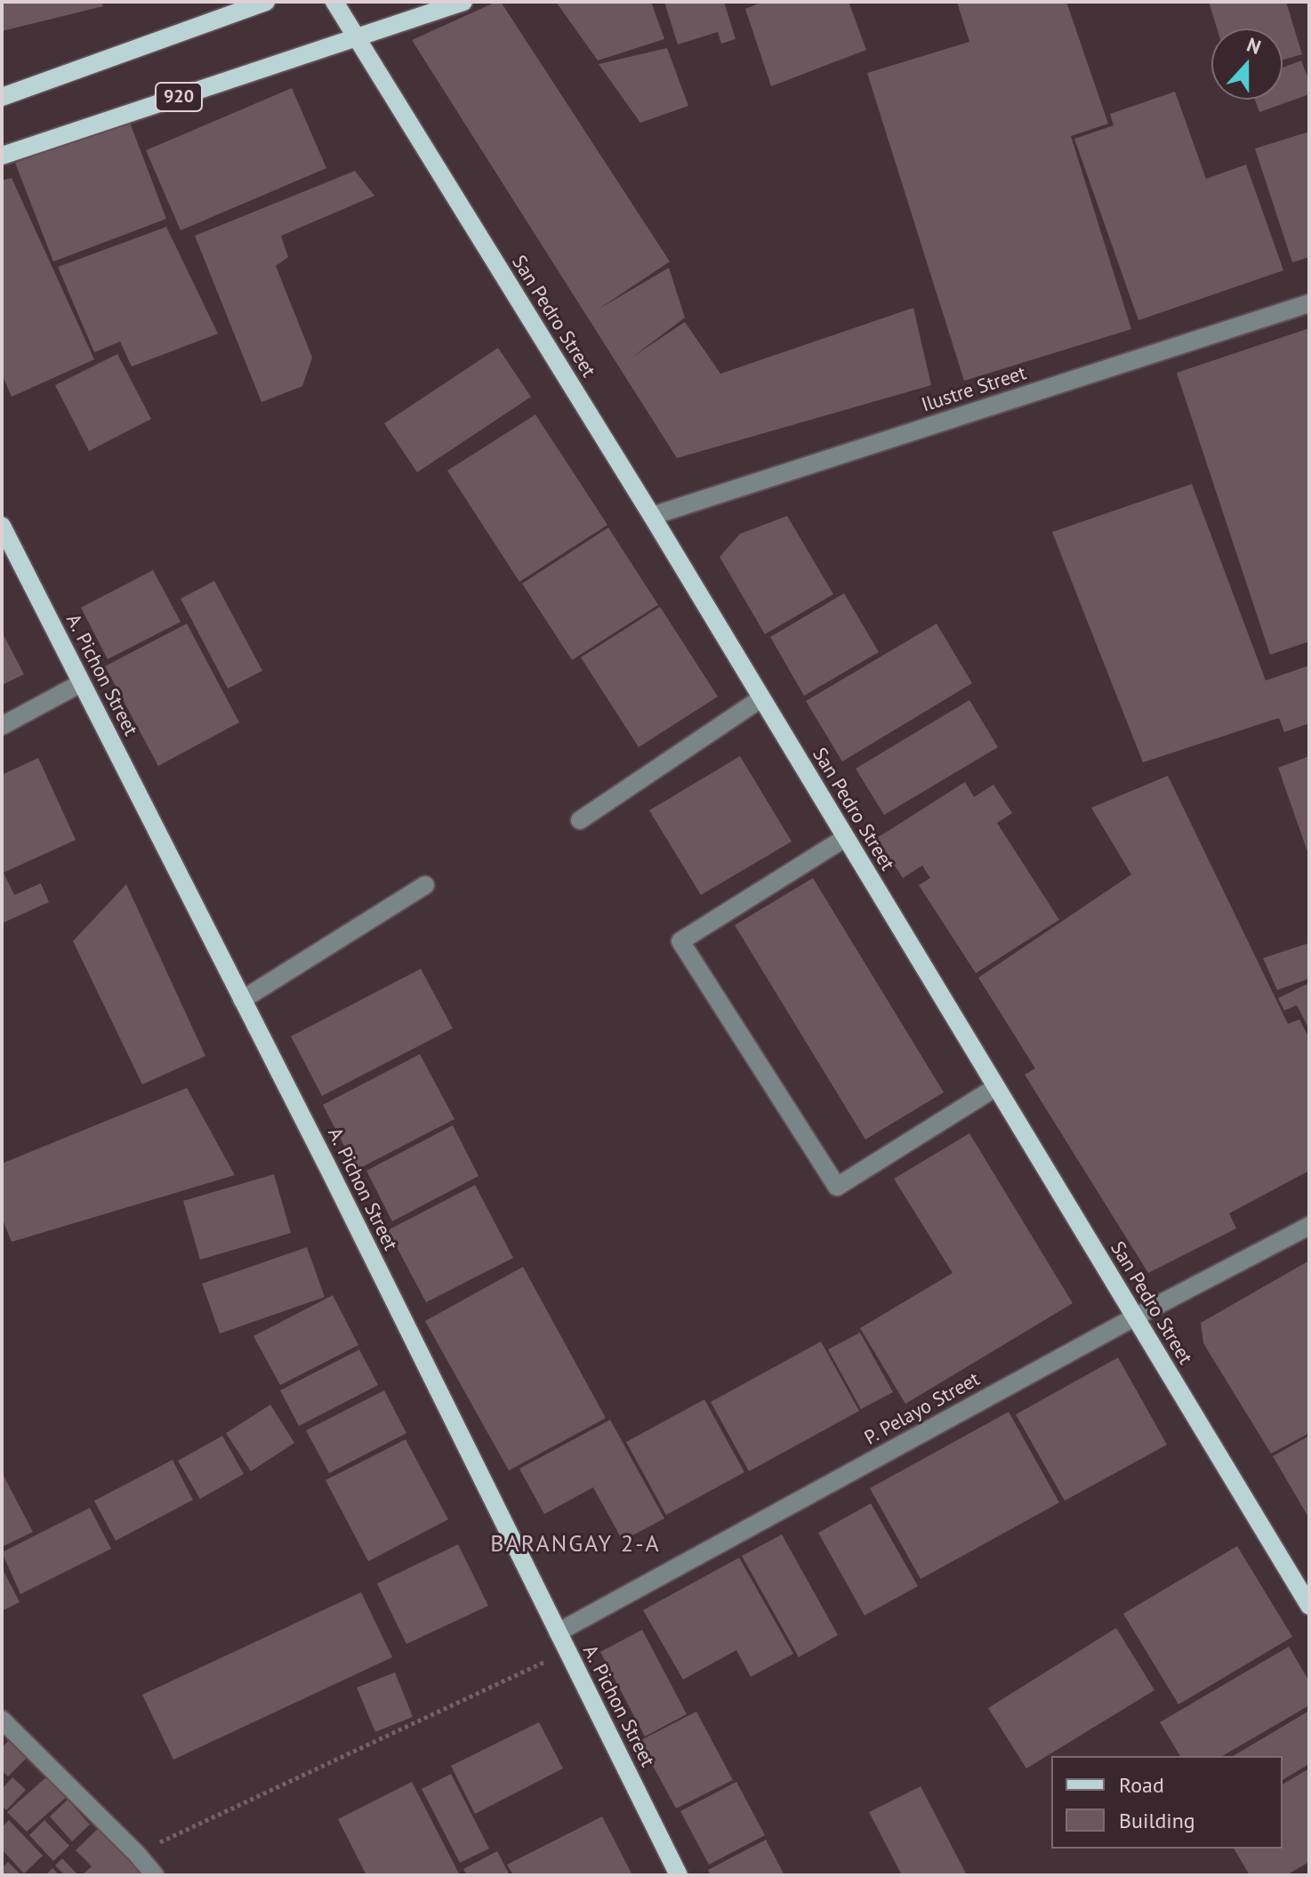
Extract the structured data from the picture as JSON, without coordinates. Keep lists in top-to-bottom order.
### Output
{
  "streets": {
    "main road": ["920", "San Pedro Street", "A. Pichon Street"],
    "street": ["Ilustre Street", "P. Pelayo Street"]
  },
  "crossings": [
    ["920", "San Pedro Street"],
    ["San Pedro Street", "Ilustre Street"],
    ["San Pedro Street", "P. Pelayo Street"],
    ["A. Pichon Street", "P. Pelayo Street"]
  ],
  "districts": ["BARANGAY 2-A"],
  "legend": ["Road", "Building"],
  "north": "top"
}
